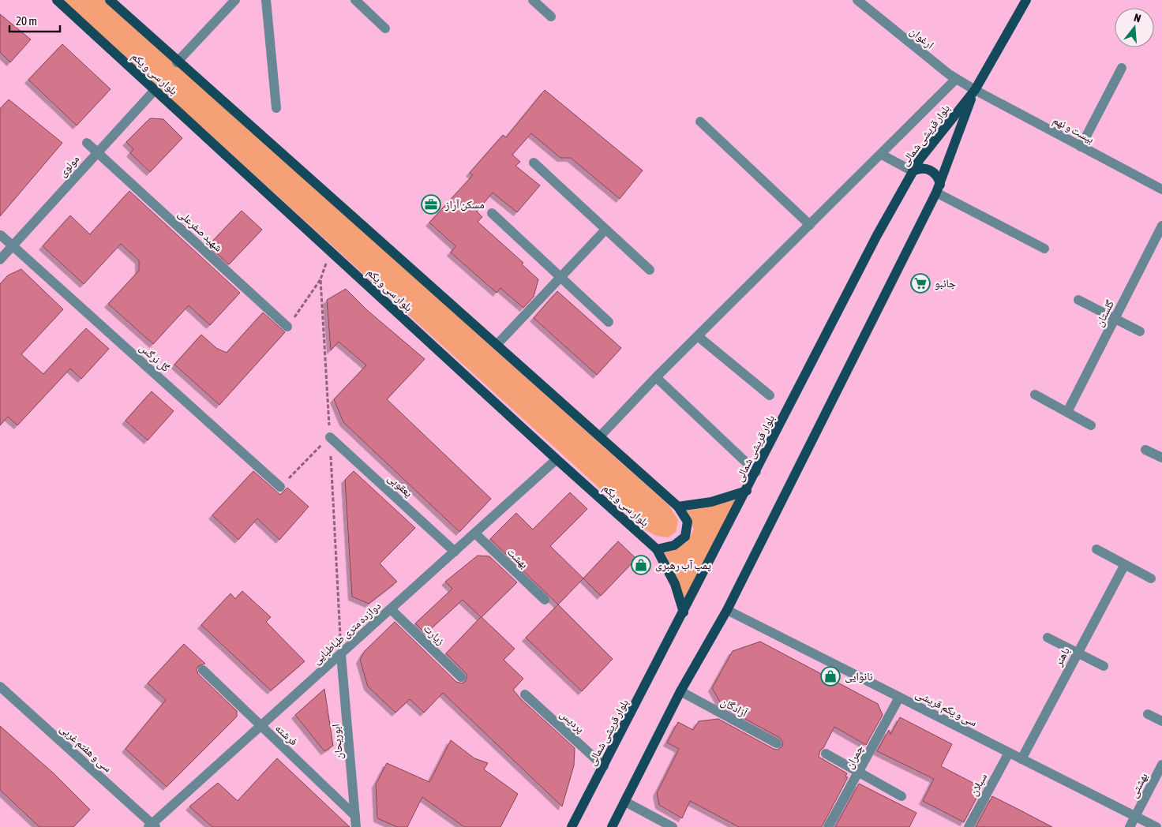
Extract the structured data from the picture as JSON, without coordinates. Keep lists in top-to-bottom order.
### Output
{
  "streets": {
    "main road": ["بلوار سی و یکم", "بلوار قریشی شمالی"],
    "street": [
      "ارغوان",
      "بیست و نهم",
      "مولوی",
      "شهید صفرعلی",
      "گلستان",
      "گل نرگس",
      "یعقوبی",
      "بهشت",
      "دوازده متری طباطبایی",
      "زیارت",
      "باهنر",
      "آزادگان",
      "سی و یکم قریشی",
      "پردیس",
      "فرشته",
      "ابوریحان",
      "سی و هفتم غربی",
      "چمران",
      "سبلان",
      "بهشتی"
    ]
  },
  "crossings": [
    ["ارغوان", "بیست و نهم"],
    ["ارغوان", "بلوار قریشی شمالی"],
    ["بلوار سی و یکم", "بلوار قریشی شمالی"],
    ["بلوار سی و یکم", "مولوی"],
    ["بلوار سی و یکم", "دوازده متری طباطبایی"],
    ["بیست و نهم", "بلوار قریشی شمالی"],
    ["بلوار قریشی شمالی", "آزادگان"],
    ["بلوار قریشی شمالی", "سی و یکم قریشی"],
    ["بلوار قریشی شمالی", "پردیس"],
    ["مولوی", "شهید صفرعلی"],
    ["مولوی", "گل نرگس"],
    ["یعقوبی", "دوازده متری طباطبایی"],
    ["بهشت", "دوازده متری طباطبایی"],
    ["دوازده متری طباطبایی", "زیارت"],
    ["دوازده متری طباطبایی", "فرشته"],
    ["دوازده متری طباطبایی", "ابوریحان"],
    ["دوازده متری طباطبایی", "سی و هفتم غربی"],
    ["باهنر", "سی و یکم قریشی"],
    ["سی و یکم قریشی", "چمران"],
    ["سی و یکم قریشی", "سبلان"],
    ["سی و یکم قریشی", "بهشتی"],
    ["فرشته", "ابوریحان"]
  ],
  "places": {
    "office": ["مسکن آراز"],
    "supermarket": ["جانبو"],
    "shop": ["پمپ آب رهبری", "نانوایی"]
  },
  "scale_bar": "20 m",
  "north": "top"
}
